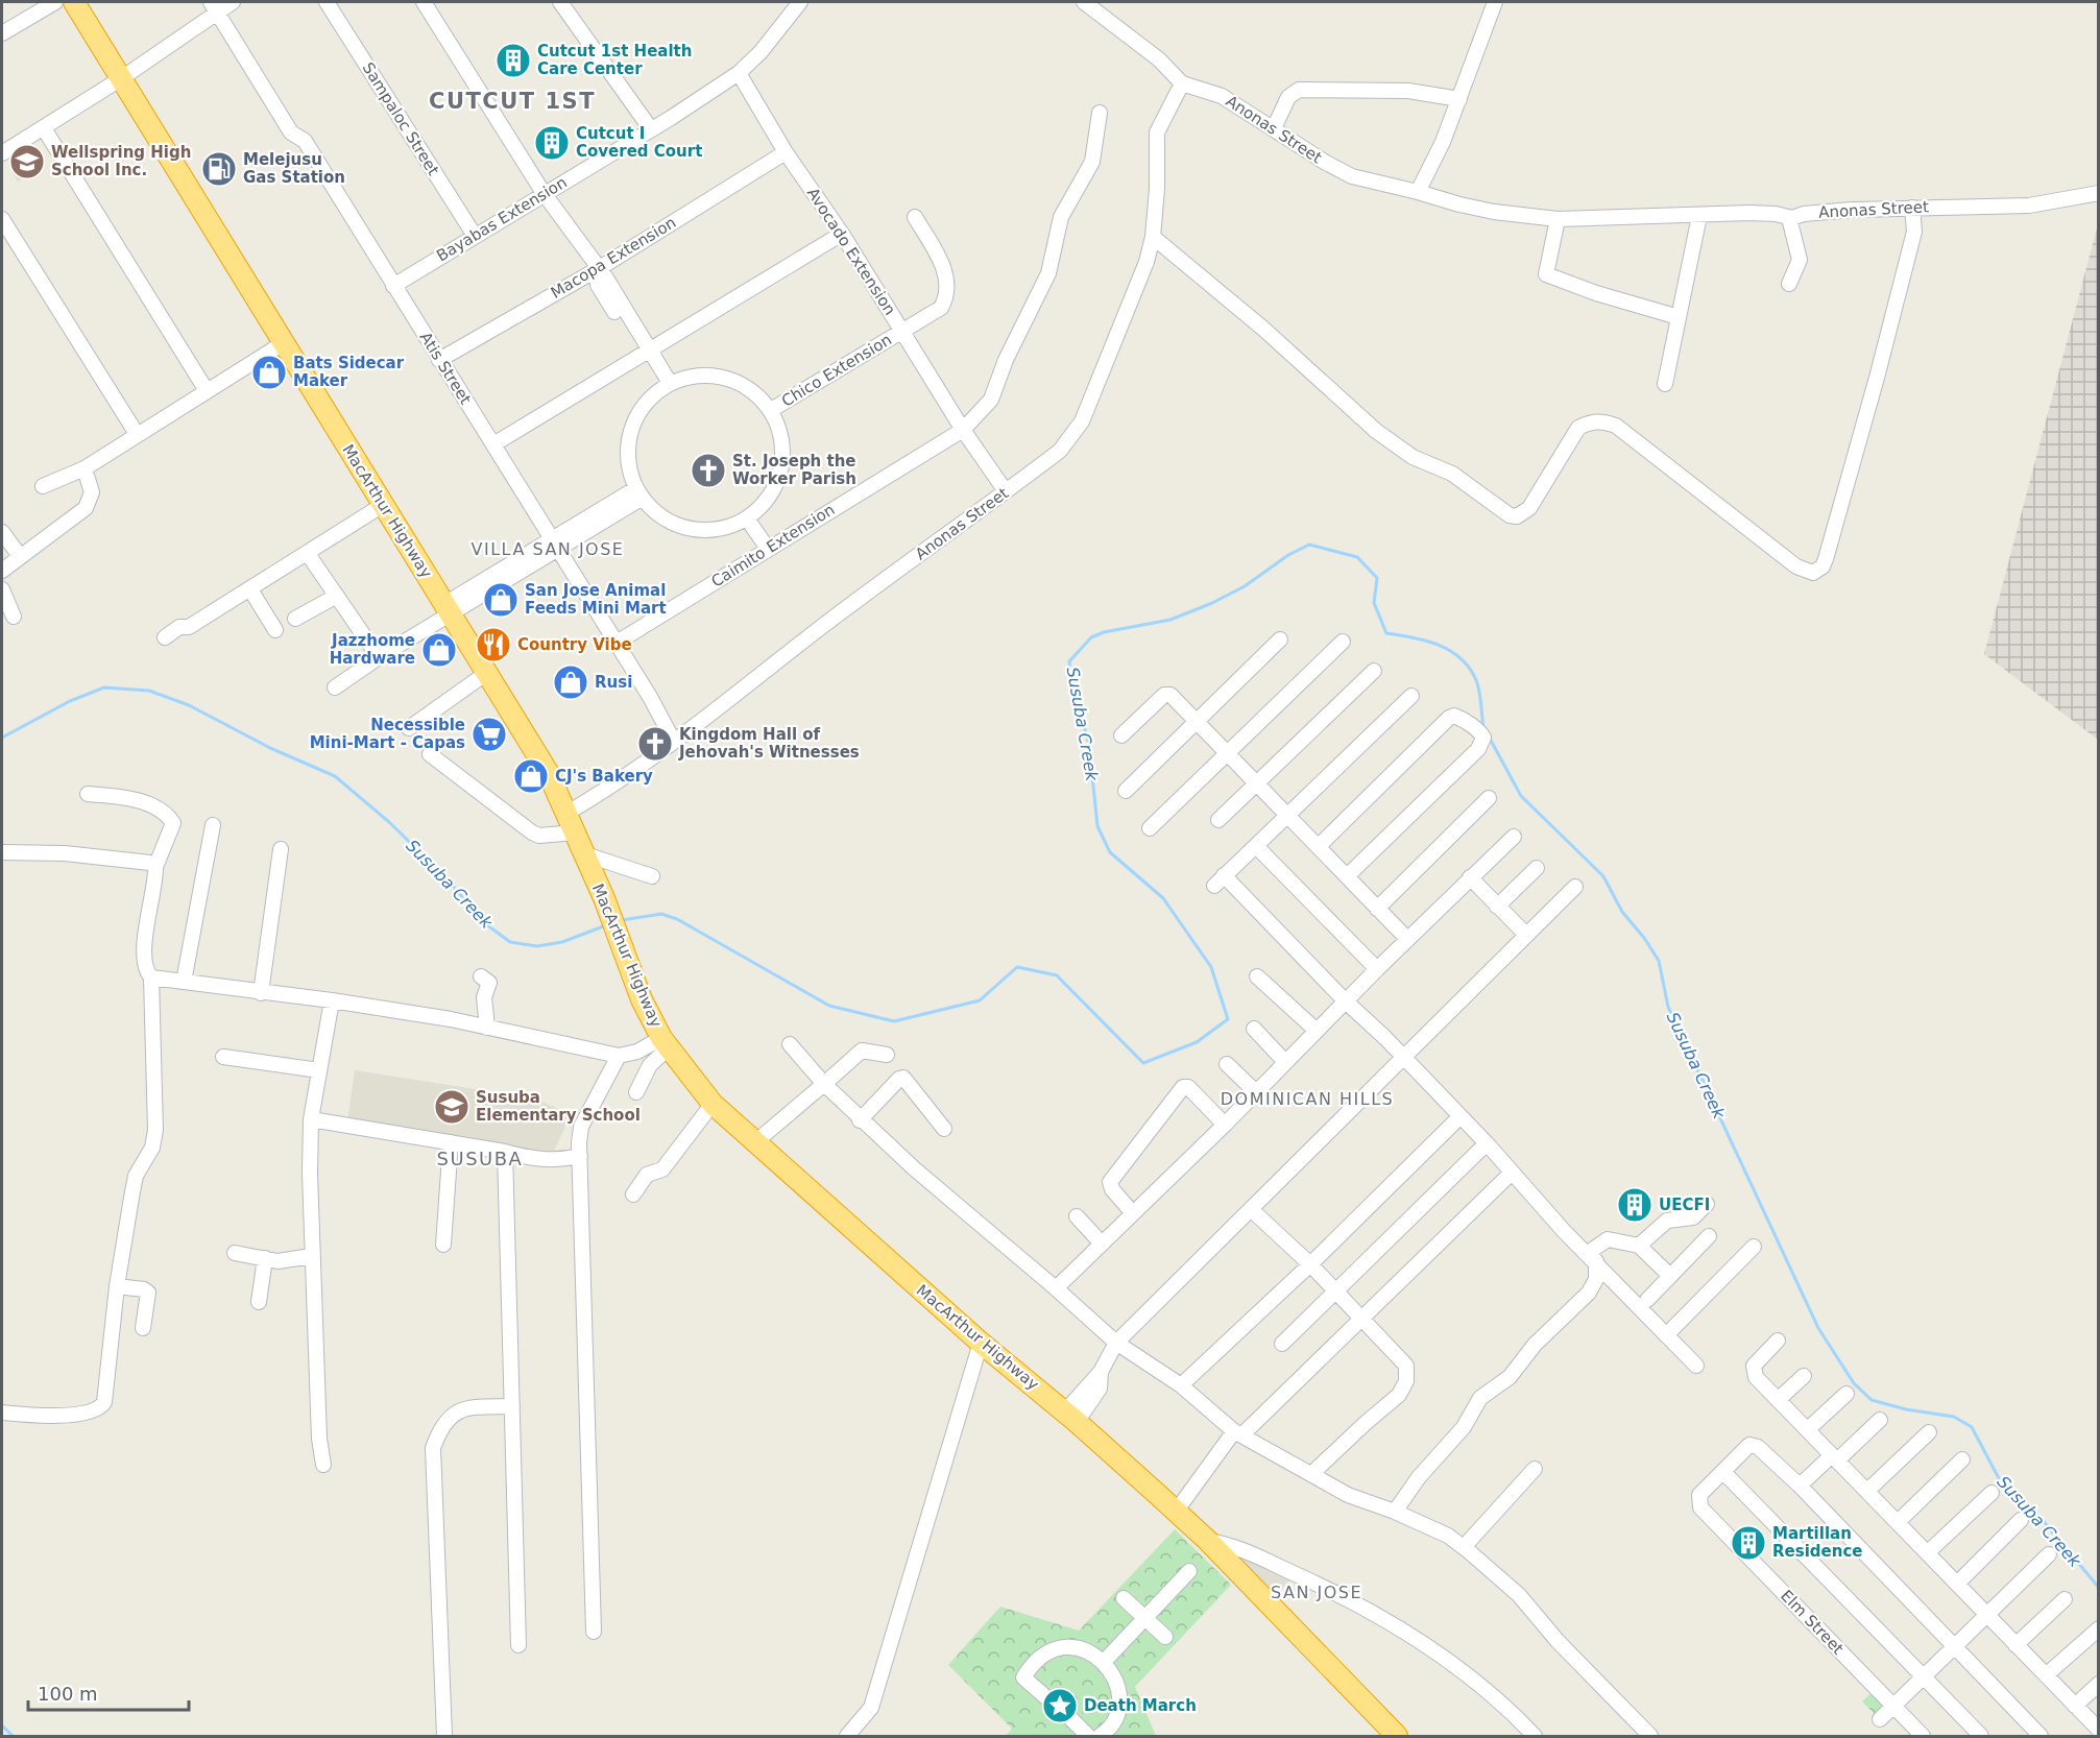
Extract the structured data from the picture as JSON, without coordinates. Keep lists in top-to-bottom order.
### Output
{
  "streets": {
    "highway": ["MacArthur Highway"],
    "street": [
      "Sampaloc Street",
      "Anonas Street",
      "Bayabas Extension",
      "Avocado Extension",
      "Macopa Extension",
      "Atis Street",
      "Chico Extension",
      "Caimito Extension",
      "Elm Street"
    ]
  },
  "crossings": [
    ["Sampaloc Street", "Bayabas Extension"],
    ["Anonas Street", "Avocado Extension"],
    ["Anonas Street", "Atis Street"],
    ["Anonas Street", "MacArthur Highway"],
    ["Bayabas Extension", "Avocado Extension"],
    ["Bayabas Extension", "Atis Street"],
    ["Avocado Extension", "Macopa Extension"],
    ["Avocado Extension", "Chico Extension"],
    ["Avocado Extension", "Caimito Extension"],
    ["Macopa Extension", "Atis Street"],
    ["Atis Street", "Caimito Extension"]
  ],
  "districts": [
    "CUTCUT 1ST",
    "VILLA SAN JOSE",
    "DOMINICAN HILLS",
    "SUSUBA",
    "SAN JOSE"
  ],
  "water": ["Susuba Creek"],
  "places": {
    "building": [
      "Cutcut 1st Health Care Center",
      "Cutcut Ⅰ Covered Court",
      "UECFI",
      "Martillan Residence"
    ],
    "school or university": ["Wellspring High School Inc.", "Susuba Elementary School"],
    "fuel station": ["Melejusu Gas Station"],
    "shop": [
      "Bats Sidecar Maker",
      "San Jose Animal Feeds Mini Mart",
      "Jazzhome Hardware",
      "Rusi",
      "CJ's Bakery"
    ],
    "church": ["St. Joseph the Worker Parish", "Kingdom Hall of Jehovah's Witnesses"],
    "restaurant": ["Country Vibe"],
    "supermarket": ["Necessible Mini-Mart - Capas"],
    "place": ["Death March"]
  },
  "scale_bar": "100 m"
}
